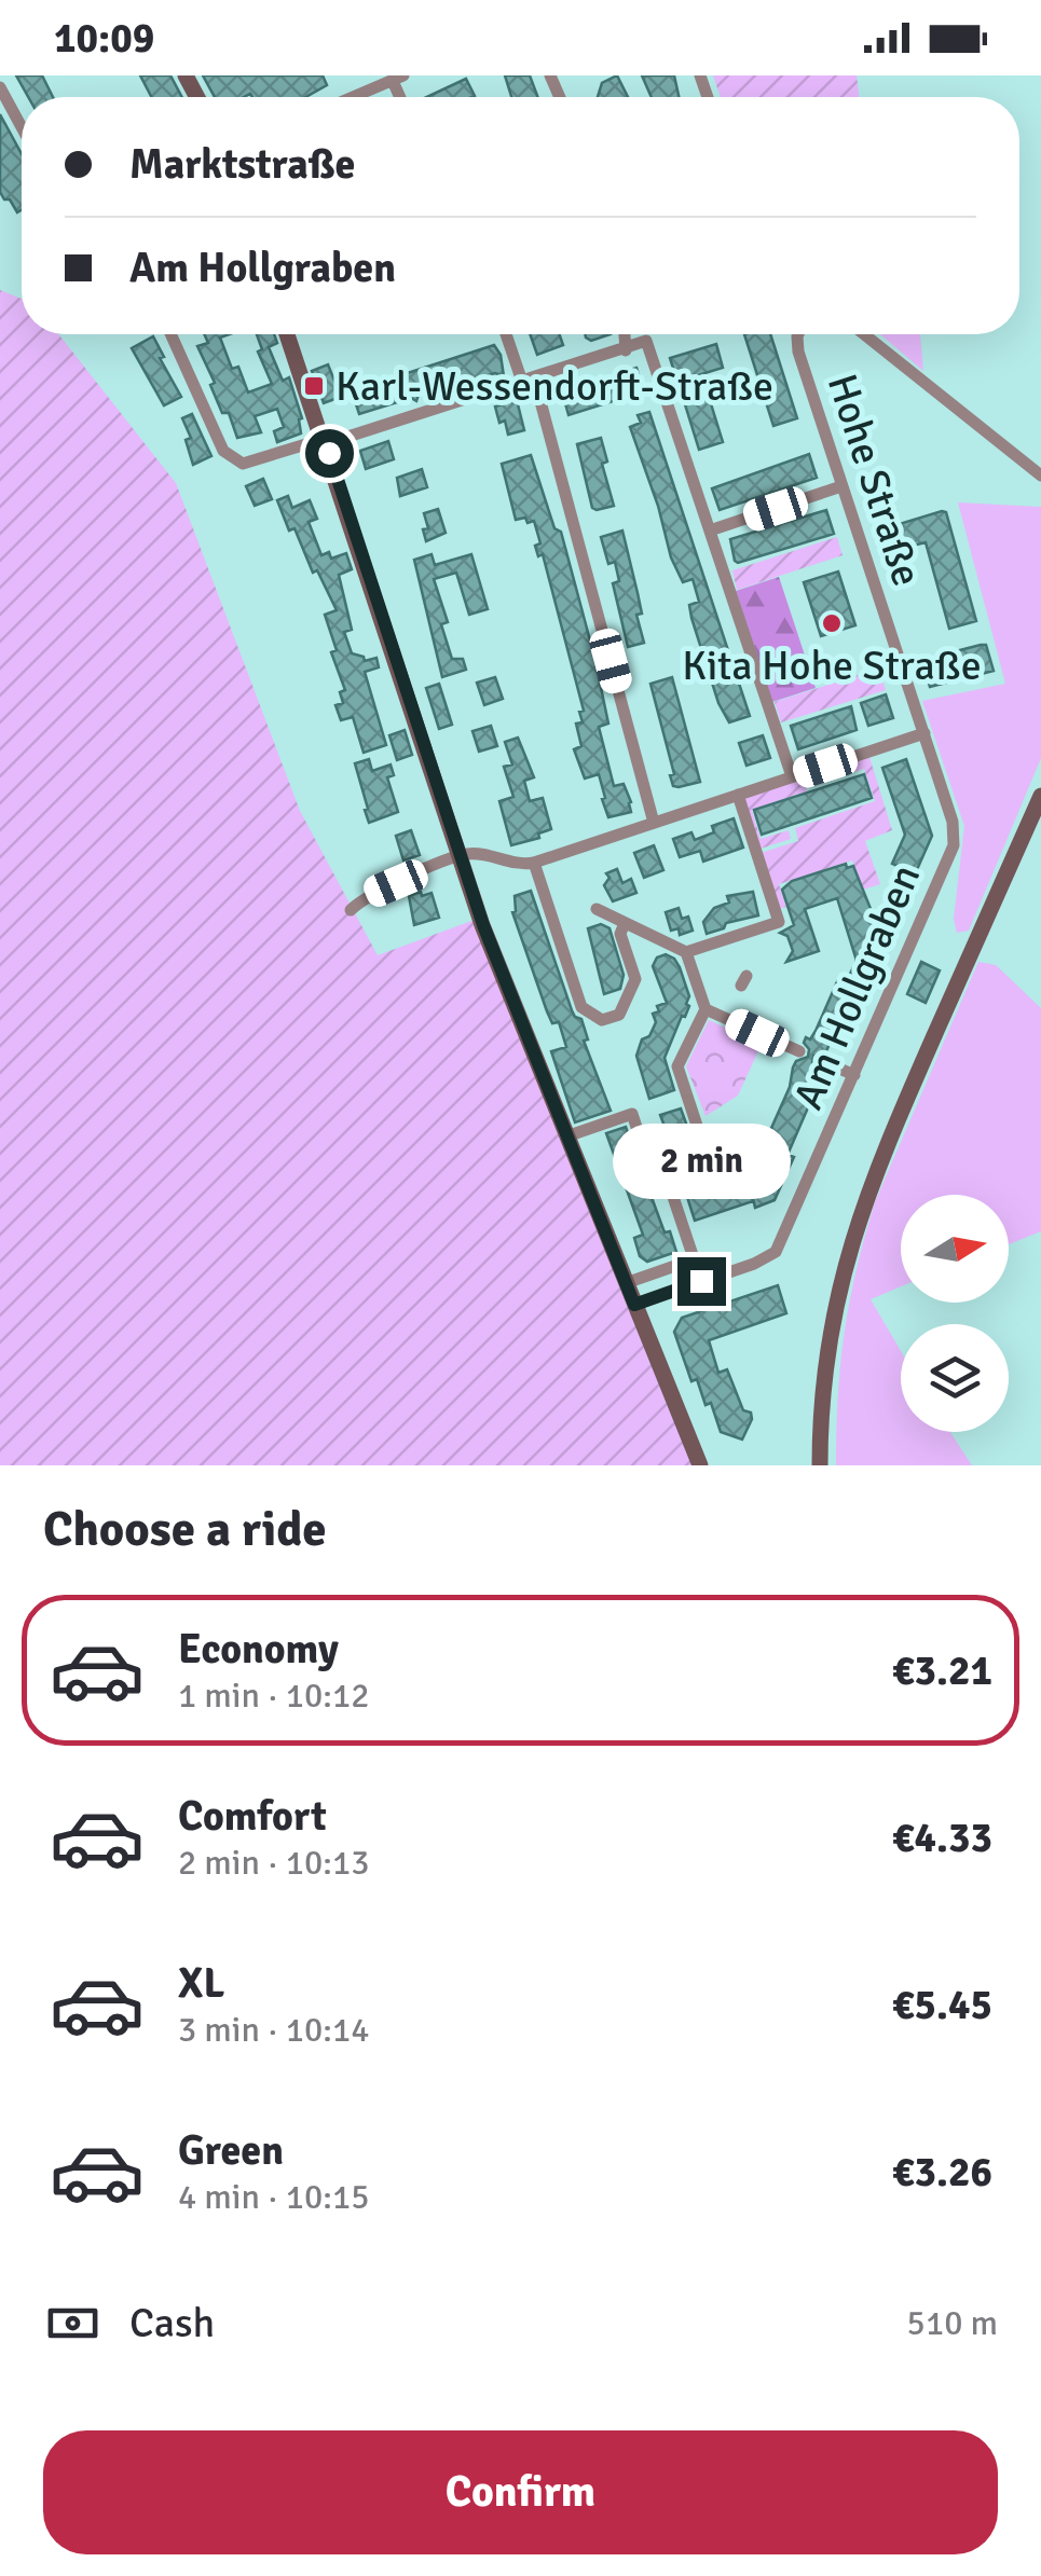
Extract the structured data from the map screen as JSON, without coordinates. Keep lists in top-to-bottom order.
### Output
{
  "streets": {
    "street": ["Hohe Straße", "Am Hollgraben"]
  },
  "crossings": [
    ["Hohe Straße", "Am Hollgraben"]
  ],
  "places": {
    "transit": ["Karl-Wessendorft-Straße"],
    "other": ["Kita Hohe Straße"]
  },
  "north": "right",
  "page": {
    "status": "10:09",
    "banner": ["Marktstraße", "Am Hollgraben"],
    "bubble": "2 min",
    "heading": "Choose a ride",
    "list": [
      {
        "name": "Economy",
        "note": "1 min · 10:12",
        "value": "€3.21"
      },
      {
        "name": "Comfort",
        "note": "2 min · 10:13",
        "value": "€4.33"
      },
      {
        "name": "XL",
        "note": "3 min · 10:14",
        "value": "€5.45"
      },
      {
        "name": "Green",
        "note": "4 min · 10:15",
        "value": "€3.26"
      }
    ],
    "pay": ["Cash", "510 m"],
    "buttons": "Confirm"
  }
}
